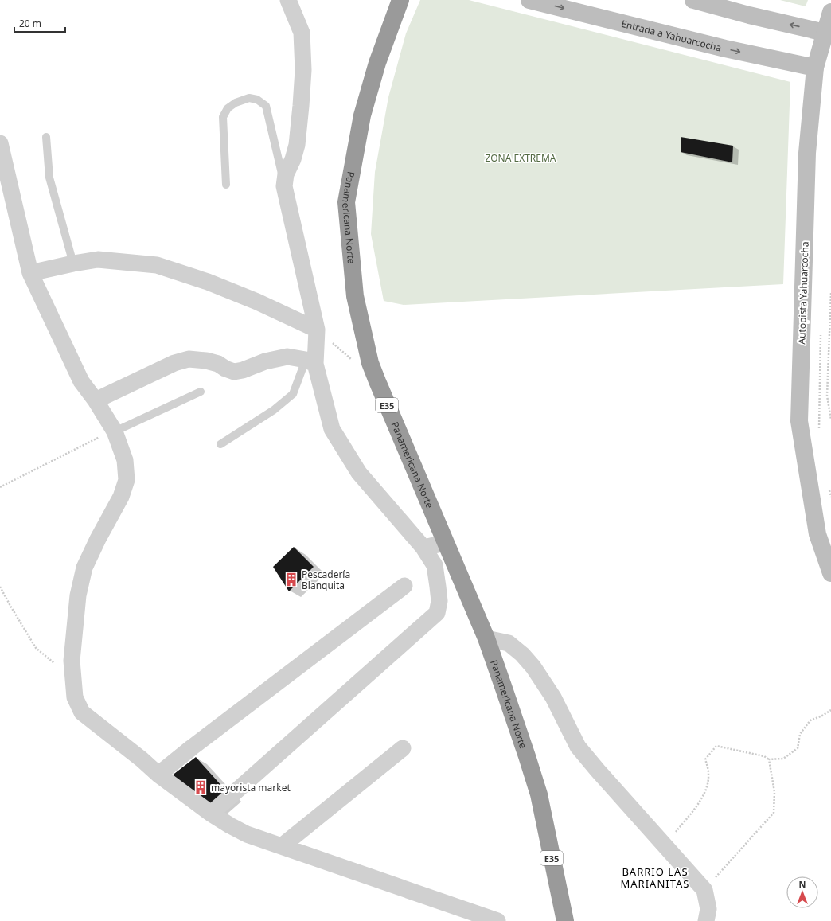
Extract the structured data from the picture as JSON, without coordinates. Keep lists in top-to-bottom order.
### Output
{
  "streets": {
    "highway": ["Panamericana Norte", "E35"],
    "street": ["Entrada a Yahuarcocha", "Autopista Yahuarcocha"]
  },
  "crossings": [
    ["Entrada a Yahuarcocha", "Autopista Yahuarcocha"]
  ],
  "districts": ["BARRIO LAS MARIANITAS"],
  "parks": ["ZONA EXTREMA"],
  "places": {
    "building": ["Pescadería Blanquita", "mayorista market"]
  },
  "scale_bar": "20 m",
  "north": "top"
}
